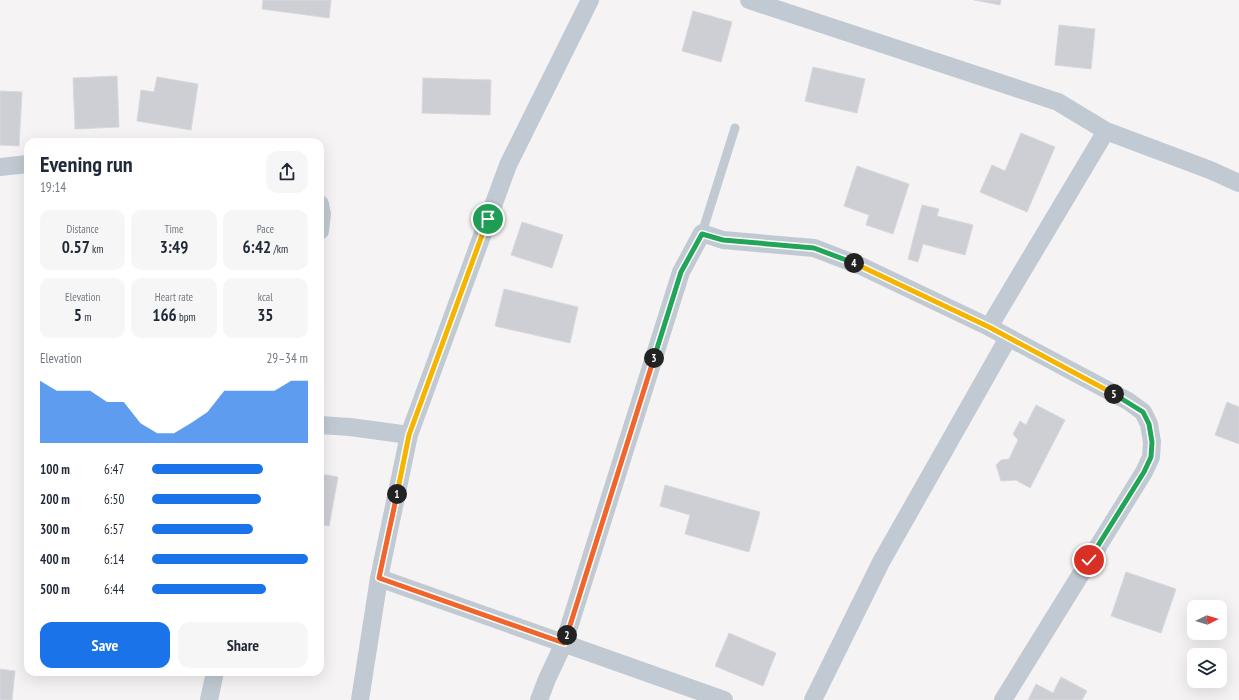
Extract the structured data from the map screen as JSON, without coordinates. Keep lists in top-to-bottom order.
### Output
{
  "north": "right",
  "page": {
    "heading": ["Evening run", "19:14"],
    "stats": [
      ["Distance", "0.57 km"],
      ["Time", "3:49"],
      ["Pace", "6:42 /km"],
      ["Elevation", "5 m"],
      ["Heart rate", "166 bpm"],
      ["kcal", "35"]
    ],
    "pins": [
      "4",
      "3",
      "5",
      "1",
      "2"
    ],
    "chart": ["Elevation", "29–34 m"],
    "list": [
      {
        "name": "100 m",
        "note": "6:47"
      },
      {
        "name": "200 m",
        "note": "6:50"
      },
      {
        "name": "300 m",
        "note": "6:57"
      },
      {
        "name": "400 m",
        "note": "6:14"
      },
      {
        "name": "500 m",
        "note": "6:44"
      }
    ],
    "buttons": ["Save", "Share"]
  }
}
